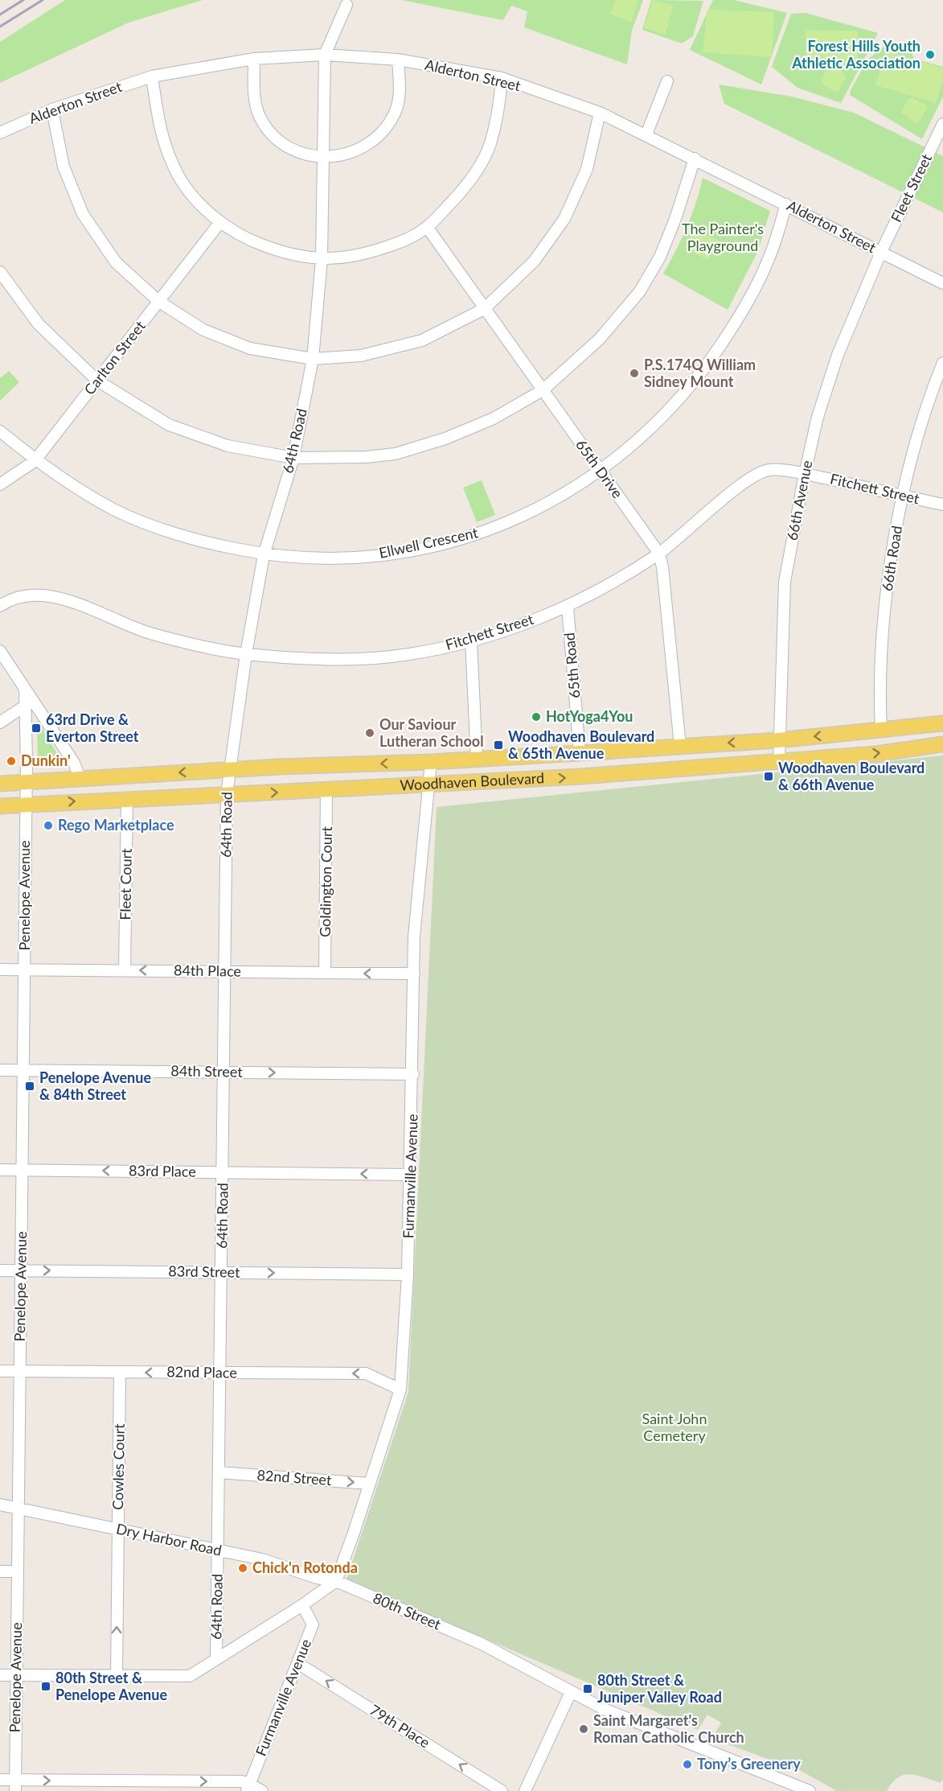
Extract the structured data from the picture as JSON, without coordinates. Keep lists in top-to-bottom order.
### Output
{
  "streets": {
    "main road": ["Woodhaven Boulevard"],
    "street": [
      "Alderton Street",
      "Fleet Street",
      "Carlton Street",
      "64th Road",
      "65th Drive",
      "Fitchett Street",
      "66th Avenue",
      "Ellwell Crescent",
      "66th Road",
      "65th Road",
      "Goldington Court",
      "Fleet Court",
      "Penelope Avenue",
      "84th Place",
      "84th Street",
      "83rd Place",
      "Furmanville Avenue",
      "83rd Street",
      "82nd Place",
      "Cowles Court",
      "82nd Street",
      "Dry Harbor Road",
      "80th Street",
      "79th Place"
    ]
  },
  "crossings": [
    ["Alderton Street", "Fleet Street"],
    ["Alderton Street", "64th Road"],
    ["Alderton Street", "66th Avenue"],
    ["Alderton Street", "Ellwell Crescent"],
    ["Fleet Street", "66th Avenue"],
    ["Carlton Street", "Ellwell Crescent"],
    ["64th Road", "Fitchett Street"],
    ["64th Road", "Ellwell Crescent"],
    ["64th Road", "Woodhaven Boulevard"],
    ["64th Road", "84th Place"],
    ["64th Road", "84th Street"],
    ["64th Road", "83rd Place"],
    ["64th Road", "83rd Street"],
    ["64th Road", "82nd Place"],
    ["64th Road", "82nd Street"],
    ["64th Road", "Dry Harbor Road"],
    ["65th Drive", "Fitchett Street"],
    ["65th Drive", "Ellwell Crescent"],
    ["65th Drive", "Woodhaven Boulevard"],
    ["Fitchett Street", "66th Avenue"],
    ["Fitchett Street", "66th Road"],
    ["Fitchett Street", "65th Road"],
    ["66th Avenue", "Woodhaven Boulevard"],
    ["66th Road", "Woodhaven Boulevard"],
    ["65th Road", "Woodhaven Boulevard"],
    ["Woodhaven Boulevard", "Goldington Court"],
    ["Woodhaven Boulevard", "Fleet Court"],
    ["Woodhaven Boulevard", "Penelope Avenue"],
    ["Woodhaven Boulevard", "Furmanville Avenue"],
    ["Goldington Court", "84th Place"],
    ["Fleet Court", "84th Place"],
    ["Penelope Avenue", "84th Place"],
    ["Penelope Avenue", "84th Street"],
    ["Penelope Avenue", "83rd Place"],
    ["Penelope Avenue", "83rd Street"],
    ["Penelope Avenue", "82nd Place"],
    ["Penelope Avenue", "Dry Harbor Road"],
    ["84th Place", "Furmanville Avenue"],
    ["84th Street", "Furmanville Avenue"],
    ["83rd Place", "Furmanville Avenue"],
    ["Furmanville Avenue", "83rd Street"],
    ["Furmanville Avenue", "82nd Place"],
    ["Furmanville Avenue", "82nd Street"],
    ["Furmanville Avenue", "Dry Harbor Road"],
    ["Furmanville Avenue", "80th Street"],
    ["Furmanville Avenue", "79th Place"],
    ["82nd Place", "Cowles Court"],
    ["Cowles Court", "Dry Harbor Road"],
    ["Dry Harbor Road", "80th Street"]
  ],
  "one_way": [
    "84th Place",
    "84th Street",
    "83rd Place",
    "83rd Street",
    "82nd Place",
    "Cowles Court",
    "82nd Street",
    "79th Place"
  ],
  "parks": ["The Painter's Playground", "Saint John Cemetery"],
  "places": {
    "other": [
      "Forest Hills Youth Athletic Association",
      "P.S.174Q William Sidney Mount",
      "HotYoga4You",
      "Our Saviour Lutheran School",
      "Dunkin'",
      "Rego Marketplace",
      "Chick'n Rotonda",
      "Saint Margaret's Roman Catholic Church",
      "Tony’s Greenery"
    ],
    "transit": [
      "63rd Drive & Everton Street",
      "Woodhaven Boulevard & 65th Avenue",
      "Woodhaven Boulevard & 66th Avenue",
      "Penelope Avenue & 84th Street",
      "80th Street & Penelope Avenue",
      "80th Street & Juniper Valley Road"
    ]
  }
}
